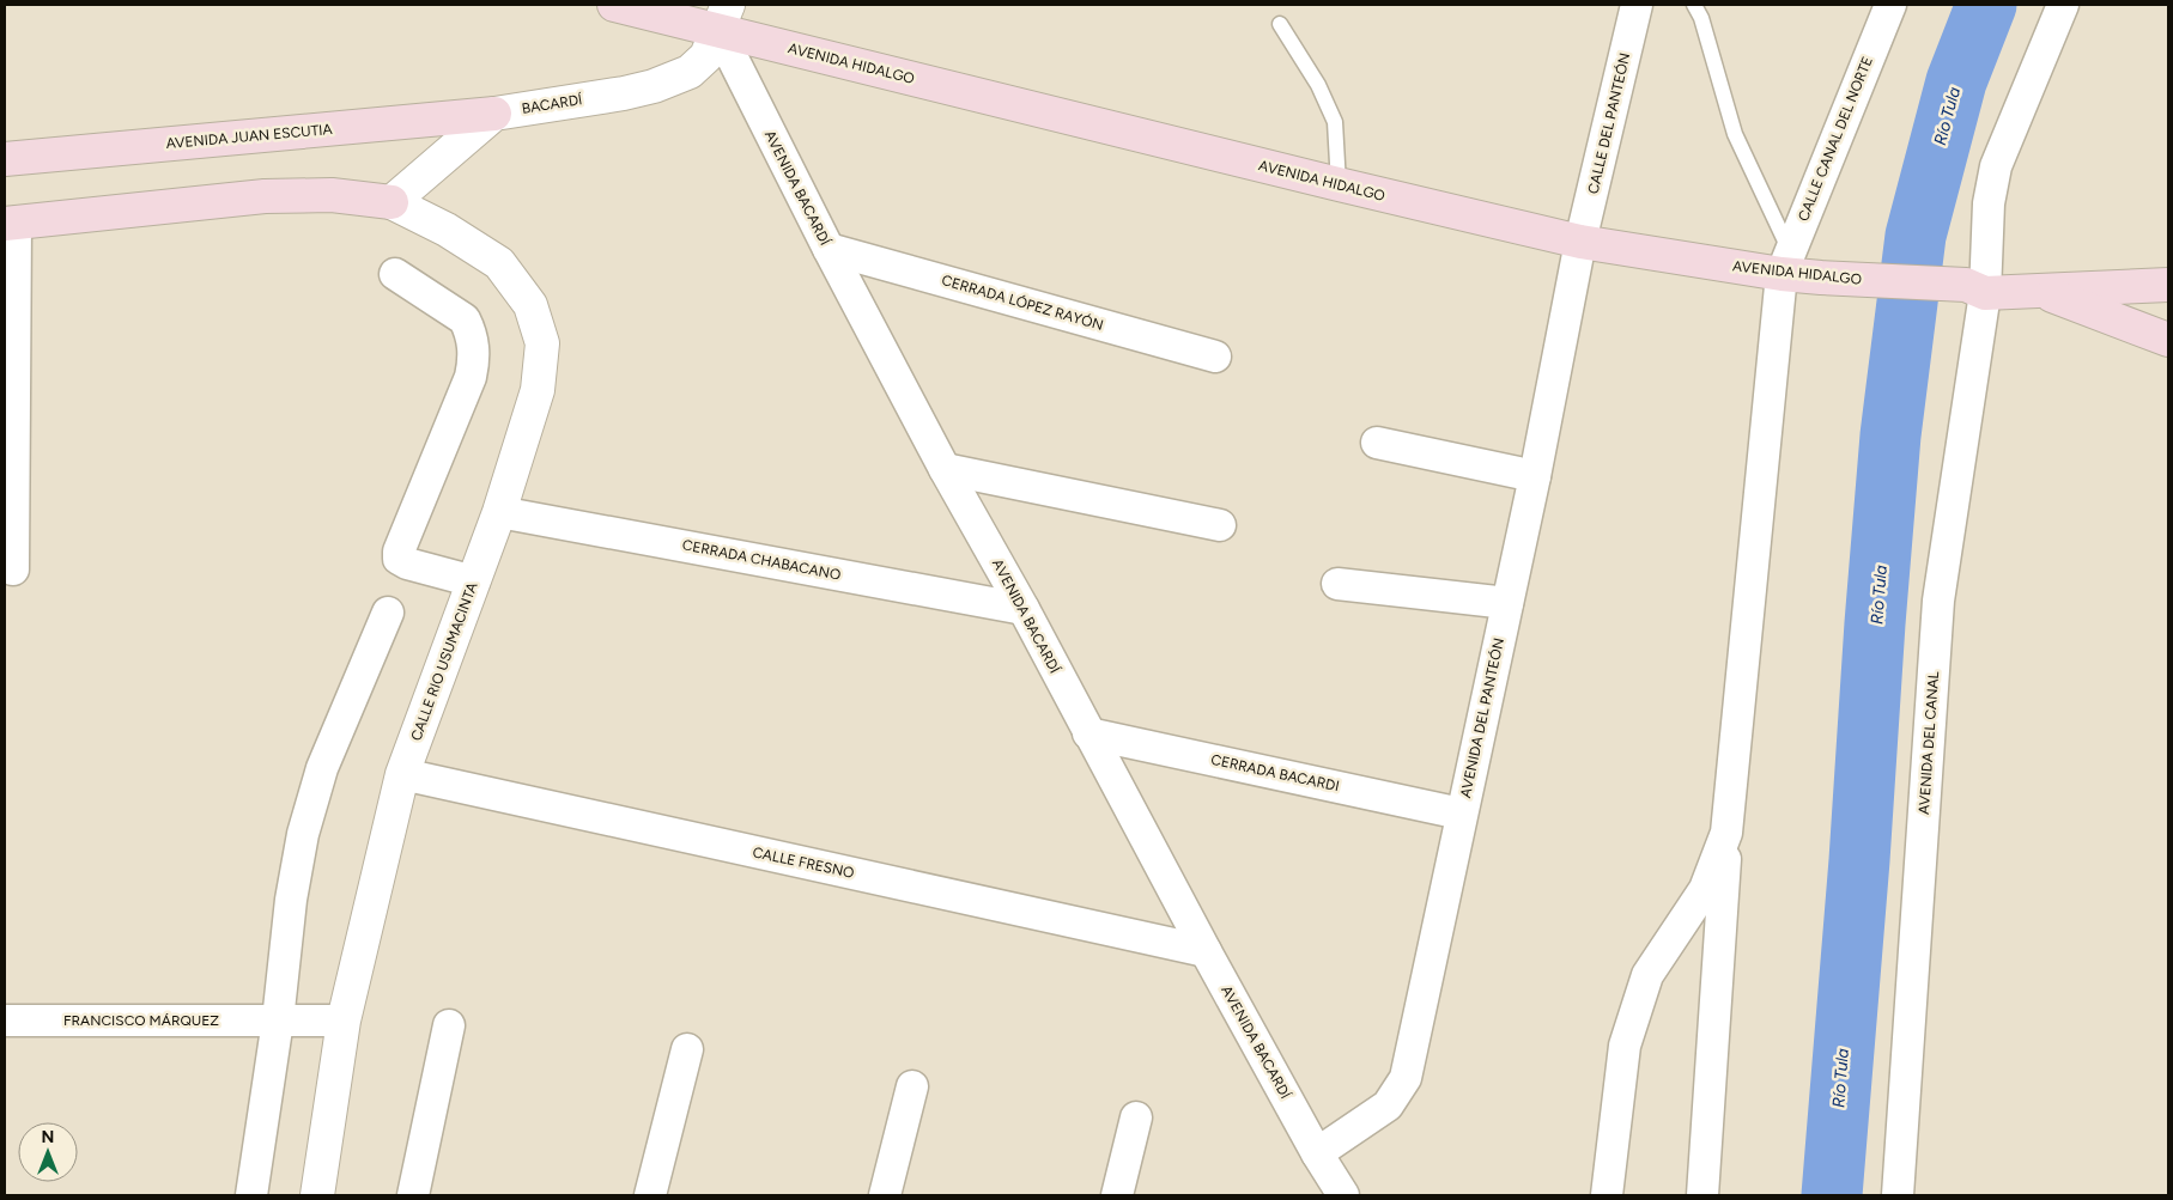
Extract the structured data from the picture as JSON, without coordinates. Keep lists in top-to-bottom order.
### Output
{
  "streets": {
    "main road": ["AVENIDA HIDALGO", "AVENIDA JUAN ESCUTIA"],
    "street": [
      "BACARDÍ",
      "CALLE DEL PANTEÓN",
      "CALLE CANAL DEL NORTE",
      "AVENIDA BACARDÍ",
      "CERRADA LÓPEZ RAYÓN",
      "CERRADA CHABACANO",
      "CALLE RIO USUMACINTA",
      "AVENIDA DEL PANTEÓN",
      "AVENIDA DEL CANAL",
      "CERRADA BACARDI",
      "CALLE FRESNO",
      "FRANCISCO MÁRQUEZ"
    ]
  },
  "crossings": [
    ["AVENIDA HIDALGO", "BACARDÍ"],
    ["AVENIDA HIDALGO", "CALLE DEL PANTEÓN"],
    ["AVENIDA HIDALGO", "CALLE CANAL DEL NORTE"],
    ["AVENIDA HIDALGO", "AVENIDA BACARDÍ"],
    ["AVENIDA HIDALGO", "AVENIDA DEL PANTEÓN"],
    ["AVENIDA HIDALGO", "AVENIDA DEL CANAL"],
    ["BACARDÍ", "AVENIDA JUAN ESCUTIA"],
    ["BACARDÍ", "AVENIDA BACARDÍ"],
    ["CALLE DEL PANTEÓN", "AVENIDA DEL PANTEÓN"],
    ["AVENIDA BACARDÍ", "CERRADA LÓPEZ RAYÓN"],
    ["AVENIDA BACARDÍ", "CERRADA CHABACANO"],
    ["AVENIDA BACARDÍ", "AVENIDA DEL PANTEÓN"],
    ["AVENIDA BACARDÍ", "CERRADA BACARDI"],
    ["AVENIDA BACARDÍ", "CALLE FRESNO"],
    ["CERRADA CHABACANO", "CALLE RIO USUMACINTA"],
    ["CALLE RIO USUMACINTA", "CALLE FRESNO"],
    ["CALLE RIO USUMACINTA", "FRANCISCO MÁRQUEZ"],
    ["AVENIDA DEL PANTEÓN", "CERRADA BACARDI"]
  ],
  "water": ["Río Tula"],
  "north": "top"
}
